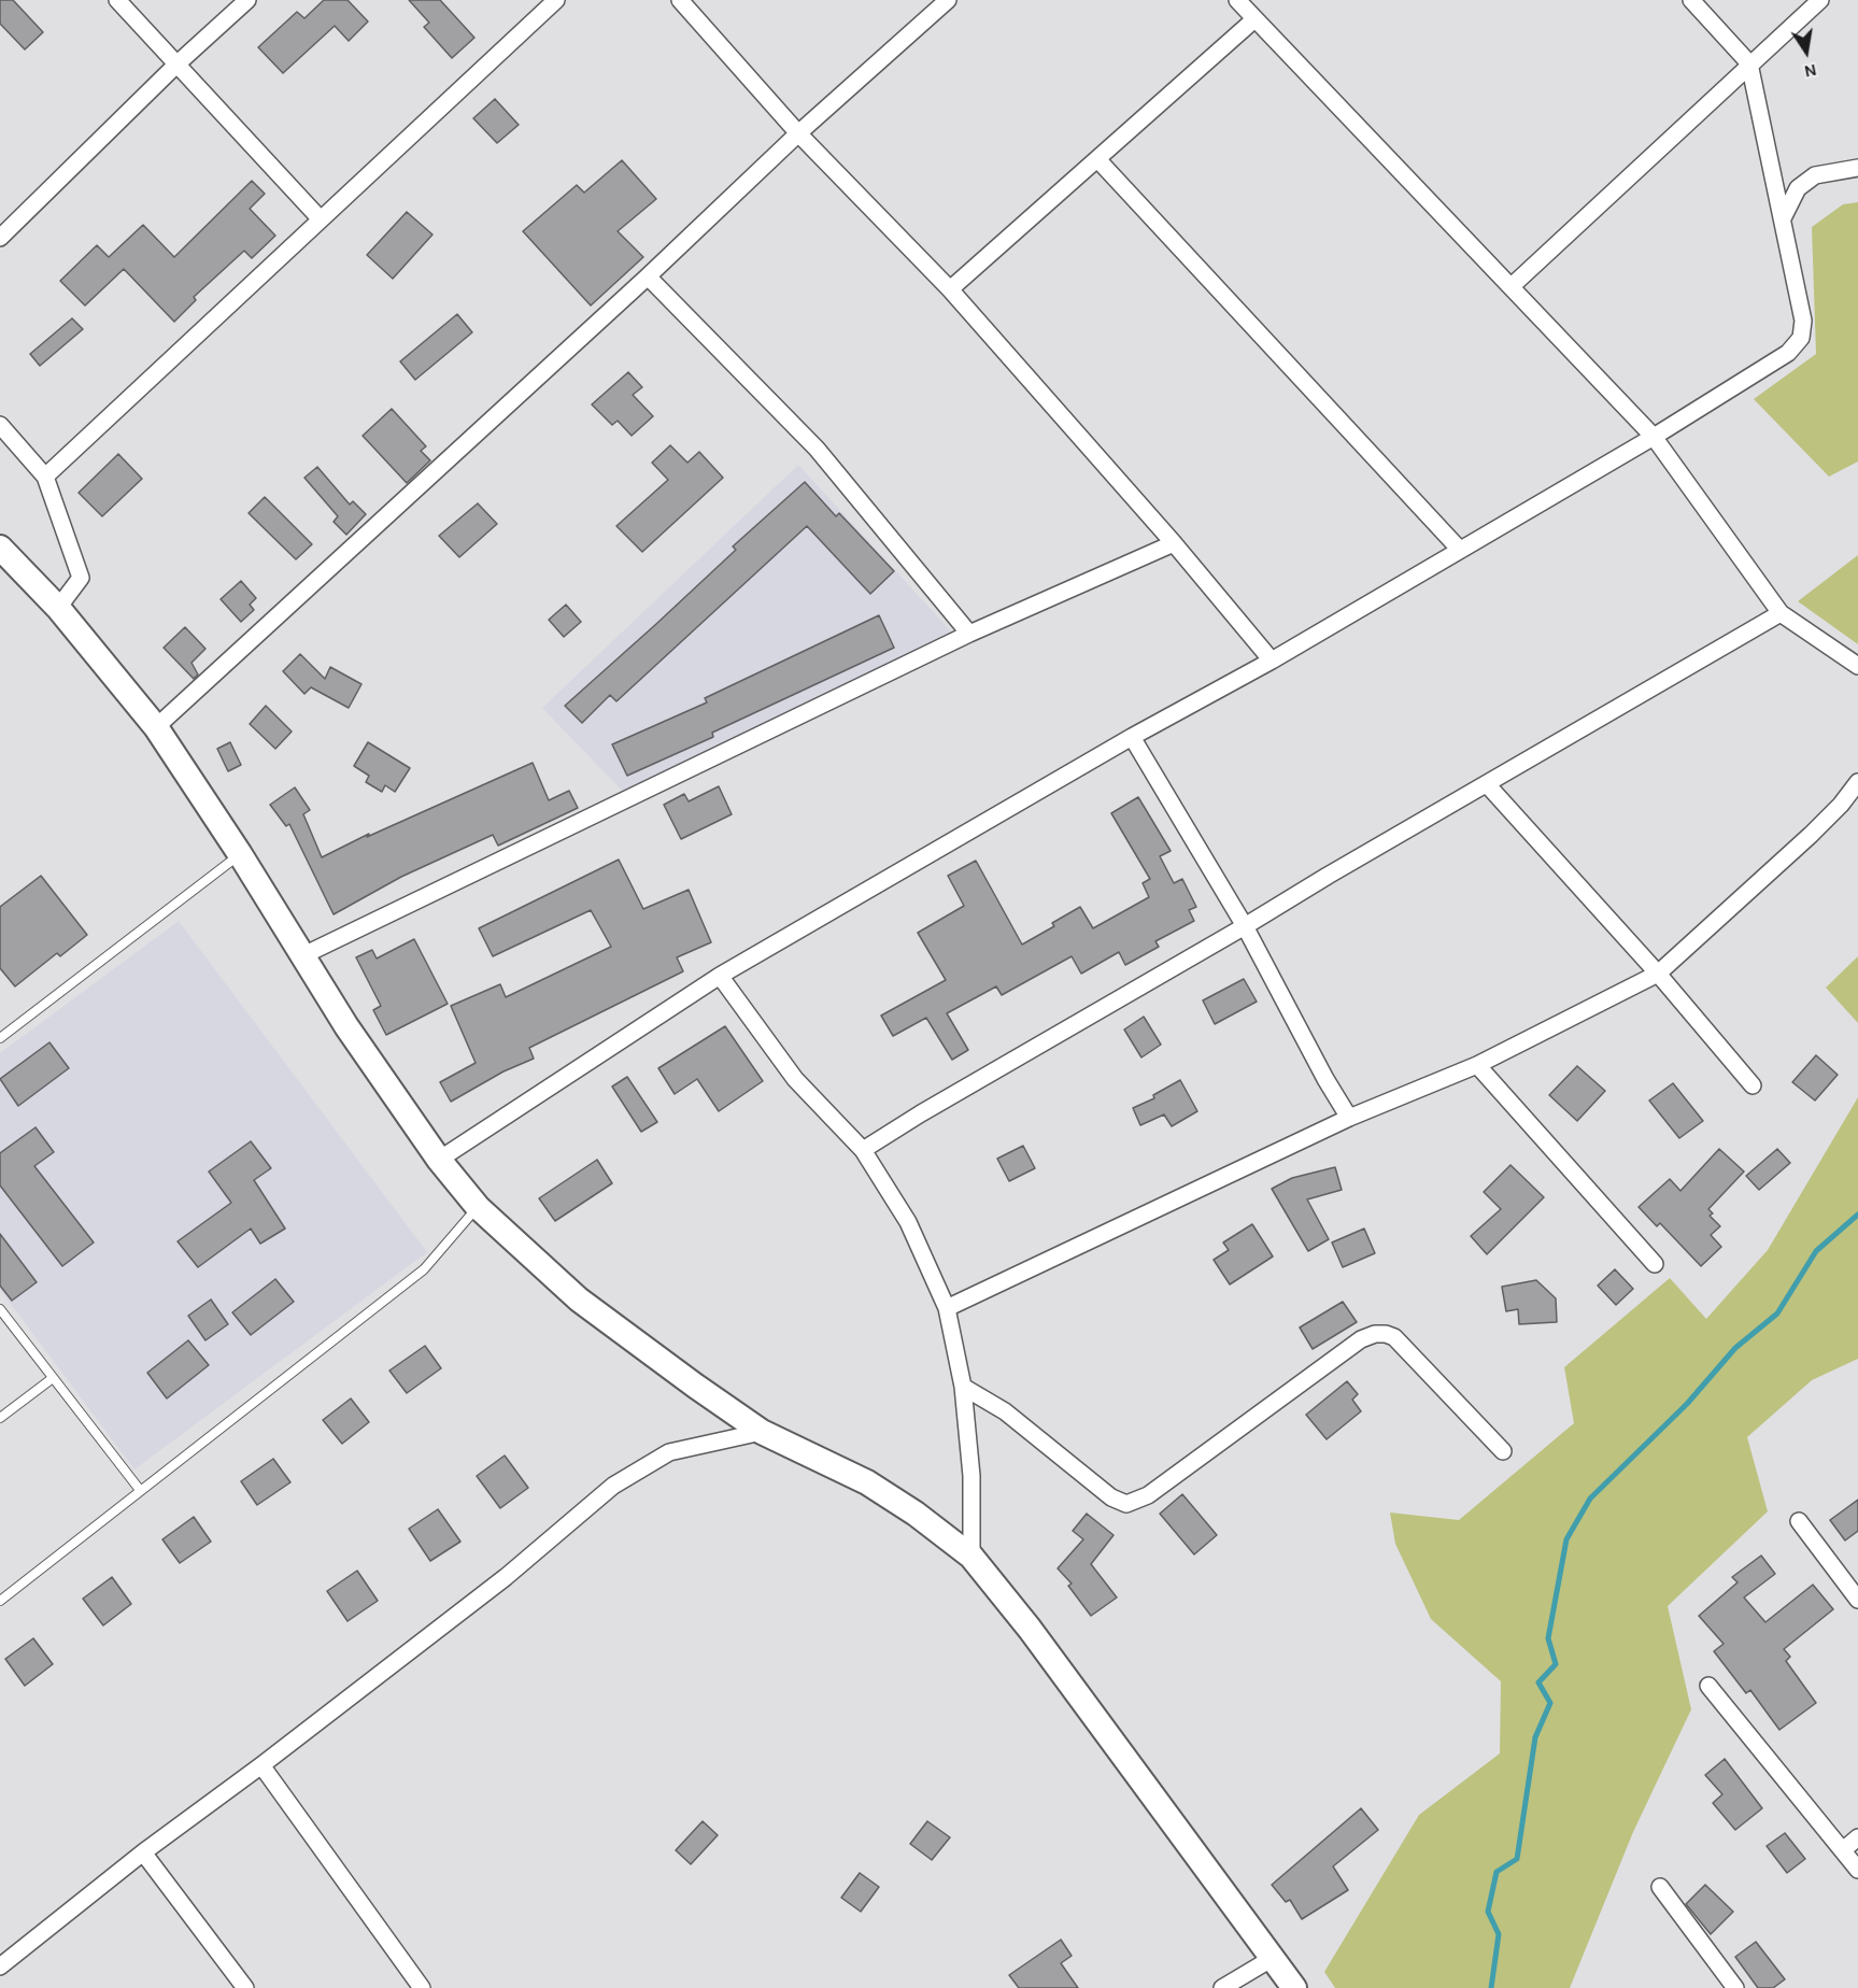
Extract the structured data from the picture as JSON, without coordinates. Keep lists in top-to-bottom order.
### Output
{
  "north": "bottom"
}
